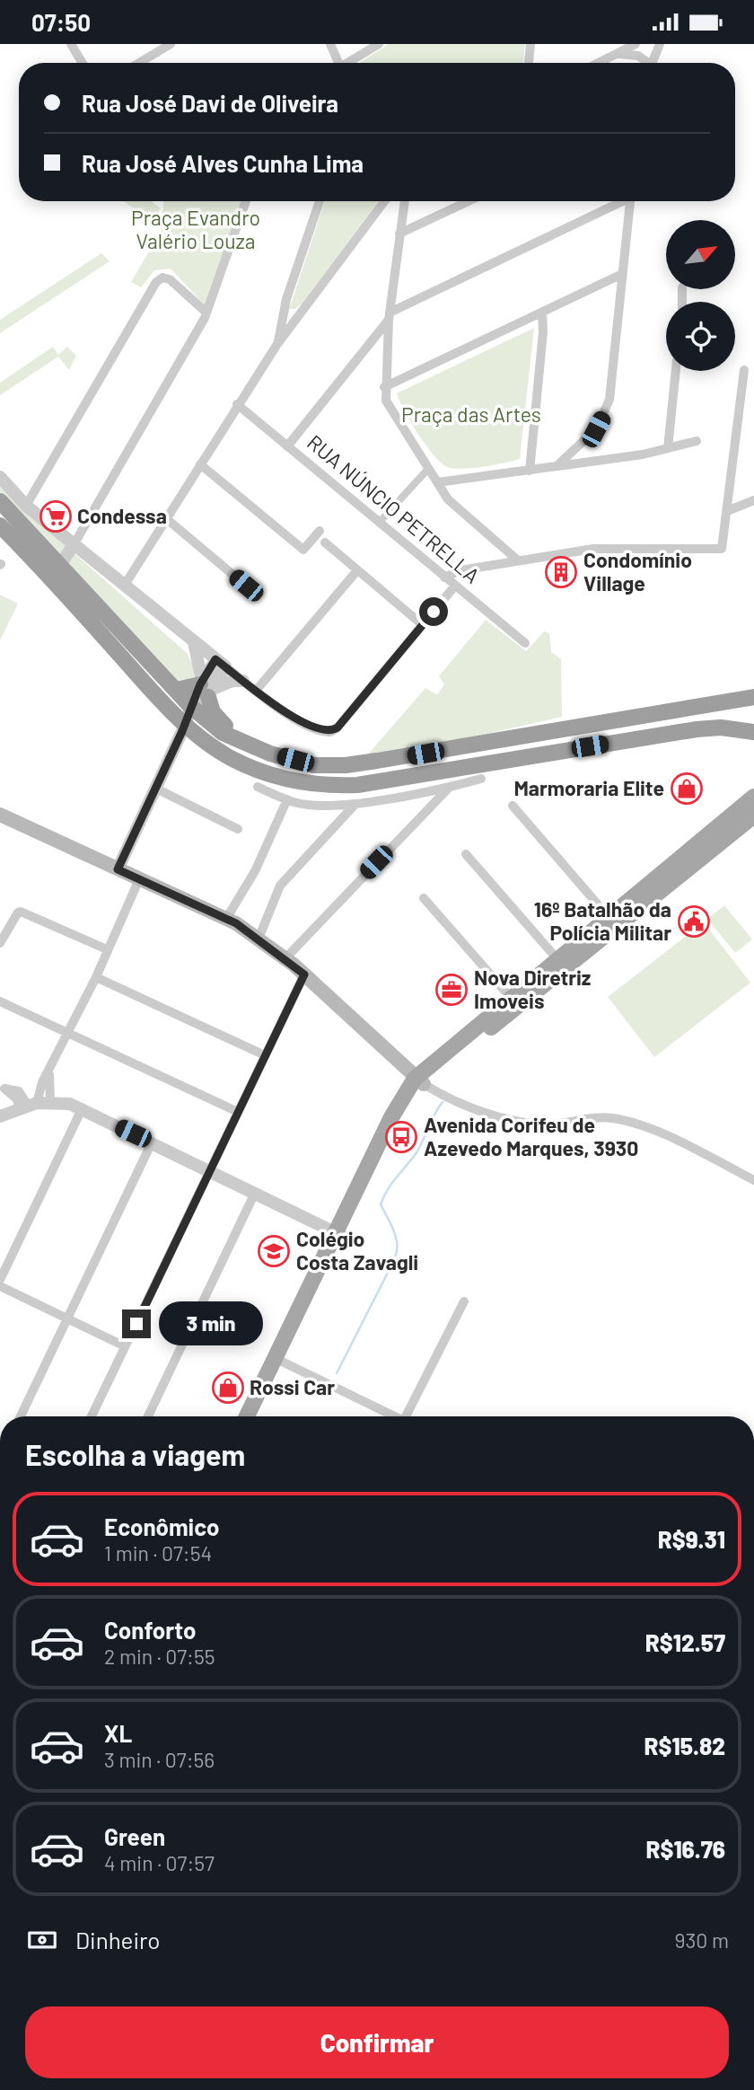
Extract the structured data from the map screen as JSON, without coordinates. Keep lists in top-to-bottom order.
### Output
{
  "streets": {
    "street": ["RUA NÚNCIO PETRELLA"]
  },
  "parks": ["Praça Evandro Valério Louza", "Praça das Artes"],
  "places": {
    "supermarket": ["Condessa"],
    "building": ["Condomínio Village"],
    "shop": ["Marmoraria Elite", "Rossi Car"],
    "public building": ["16º Batalhão da Polícia Militar"],
    "office": ["Nova Diretriz Imoveis"],
    "bus stop": ["Avenida Corifeu de Azevedo Marques, 3930"],
    "school or university": ["Colégio Costa Zavagli"]
  },
  "north": "top right",
  "page": {
    "status": "07:50",
    "banner": ["Rua José Davi de Oliveira", "Rua José Alves Cunha Lima"],
    "bubble": "3 min",
    "heading": "Escolha a viagem",
    "list": [
      {
        "name": "Econômico",
        "note": "1 min · 07:54",
        "value": "R$9.31"
      },
      {
        "name": "Conforto",
        "note": "2 min · 07:55",
        "value": "R$12.57"
      },
      {
        "name": "XL",
        "note": "3 min · 07:56",
        "value": "R$15.82"
      },
      {
        "name": "Green",
        "note": "4 min · 07:57",
        "value": "R$16.76"
      }
    ],
    "pay": ["Dinheiro", "930 m"],
    "buttons": "Confirmar"
  }
}
